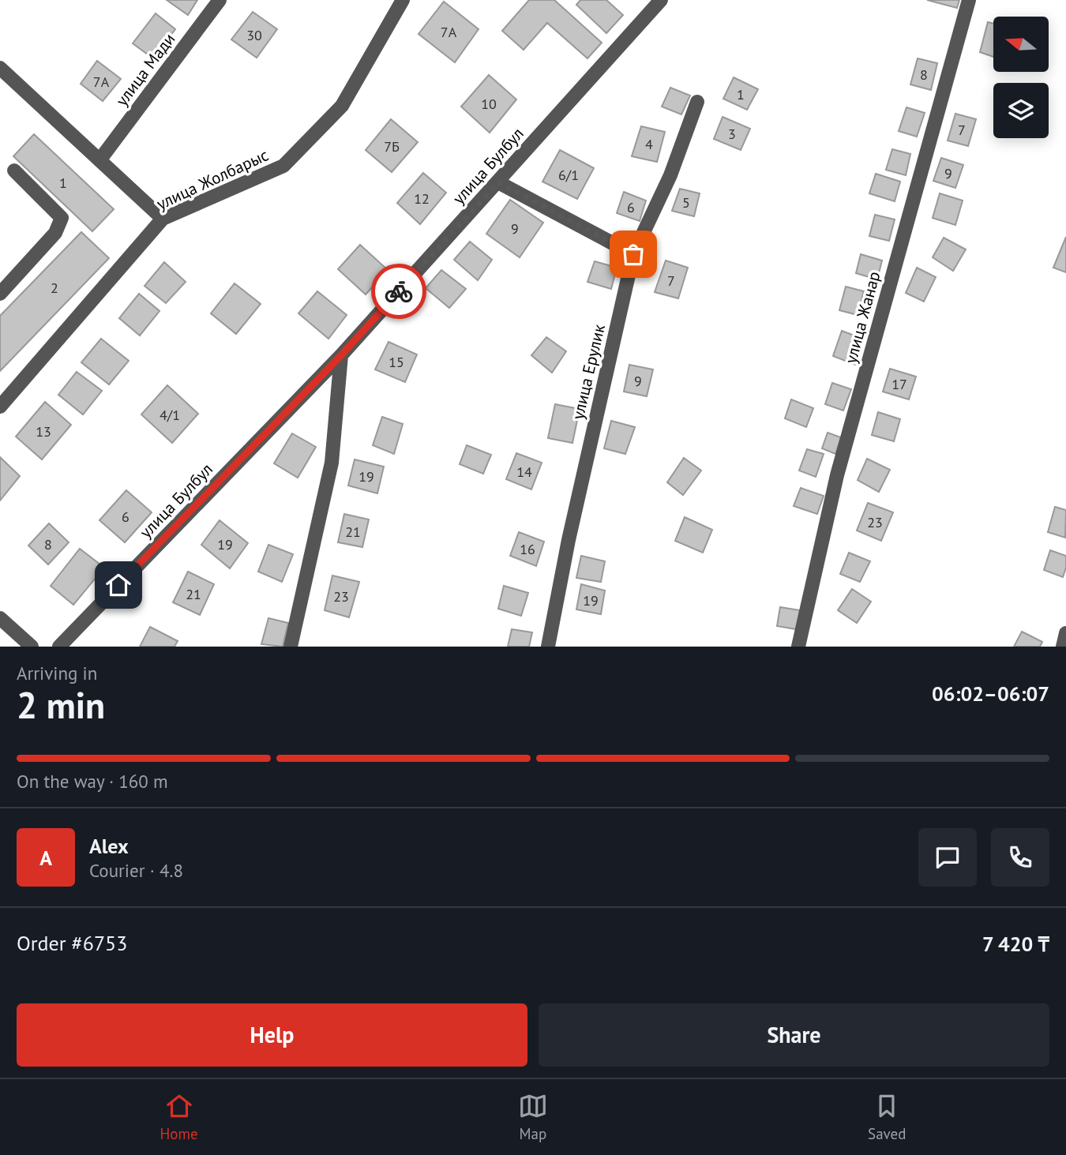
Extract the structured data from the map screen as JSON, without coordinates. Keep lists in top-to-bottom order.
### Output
{
  "streets": {
    "street": [
      "улица Мади",
      "улица Булбул",
      "улица Жолбарыс",
      "улица Жанар",
      "улица Ерулик"
    ]
  },
  "house_numbers": [
    "7А",
    "30",
    "8",
    "7А",
    "1",
    "10",
    "7",
    "3",
    "4",
    "7Б",
    "9",
    "6/1",
    "1",
    "12",
    "5",
    "6",
    "9",
    "7",
    "2",
    "15",
    "9",
    "17",
    "4/1",
    "13",
    "14",
    "19",
    "6",
    "23",
    "21",
    "8",
    "19",
    "16",
    "21",
    "23",
    "19"
  ],
  "north": "left",
  "page": {
    "heading": ["2 min", "Arriving in", "06:02–06:07"],
    "panel": [
      "Alex",
      "Courier · 4.8",
      "Order #6753",
      "7 420 ₸"
    ],
    "bar": "On the way · 160 m",
    "round": "A",
    "buttons": ["Help", "Share"],
    "tabs": ["Home", "Map", "Saved"]
  }
}
